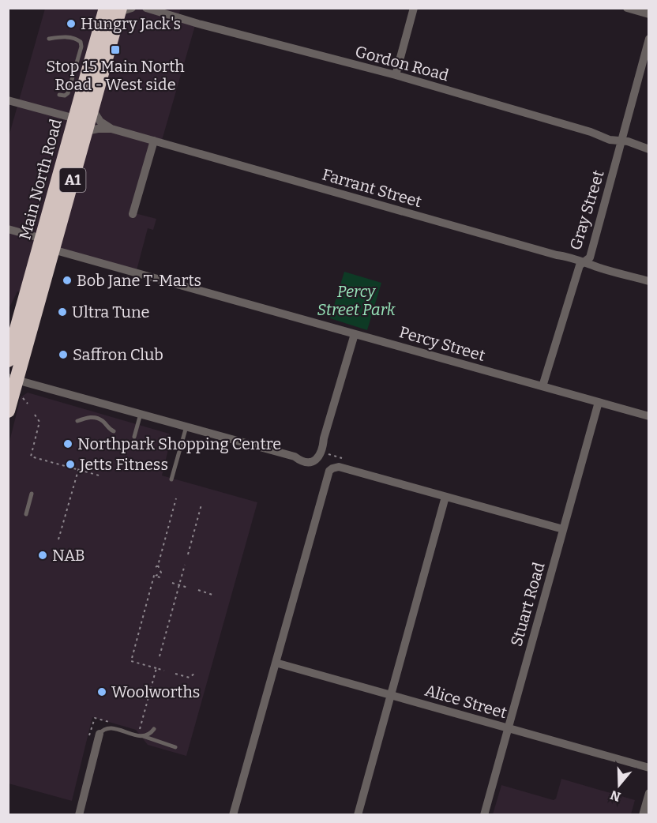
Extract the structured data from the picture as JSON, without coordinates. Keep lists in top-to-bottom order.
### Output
{
  "streets": {
    "highway": ["Main North Road", "A1"],
    "street": [
      "Gordon Road",
      "Farrant Street",
      "Gray Street",
      "Percy Street",
      "Stuart Road",
      "Alice Street"
    ]
  },
  "crossings": [
    ["Gordon Road", "Gray Street"],
    ["Main North Road", "Farrant Street"],
    ["Main North Road", "Percy Street"],
    ["Farrant Street", "Gray Street"],
    ["Gray Street", "Percy Street"],
    ["Percy Street", "Stuart Road"],
    ["Stuart Road", "Alice Street"]
  ],
  "parks": ["Percy Street Park"],
  "places": {
    "other": [
      "Hungry Jack's",
      "Bob Jane T-Marts",
      "Ultra Tune",
      "Saffron Club",
      "Northpark Shopping Centre",
      "Jetts Fitness",
      "NAB",
      "Woolworths"
    ],
    "transit": ["Stop 15 Main North Road - West side"]
  },
  "north": "bottom"
}
